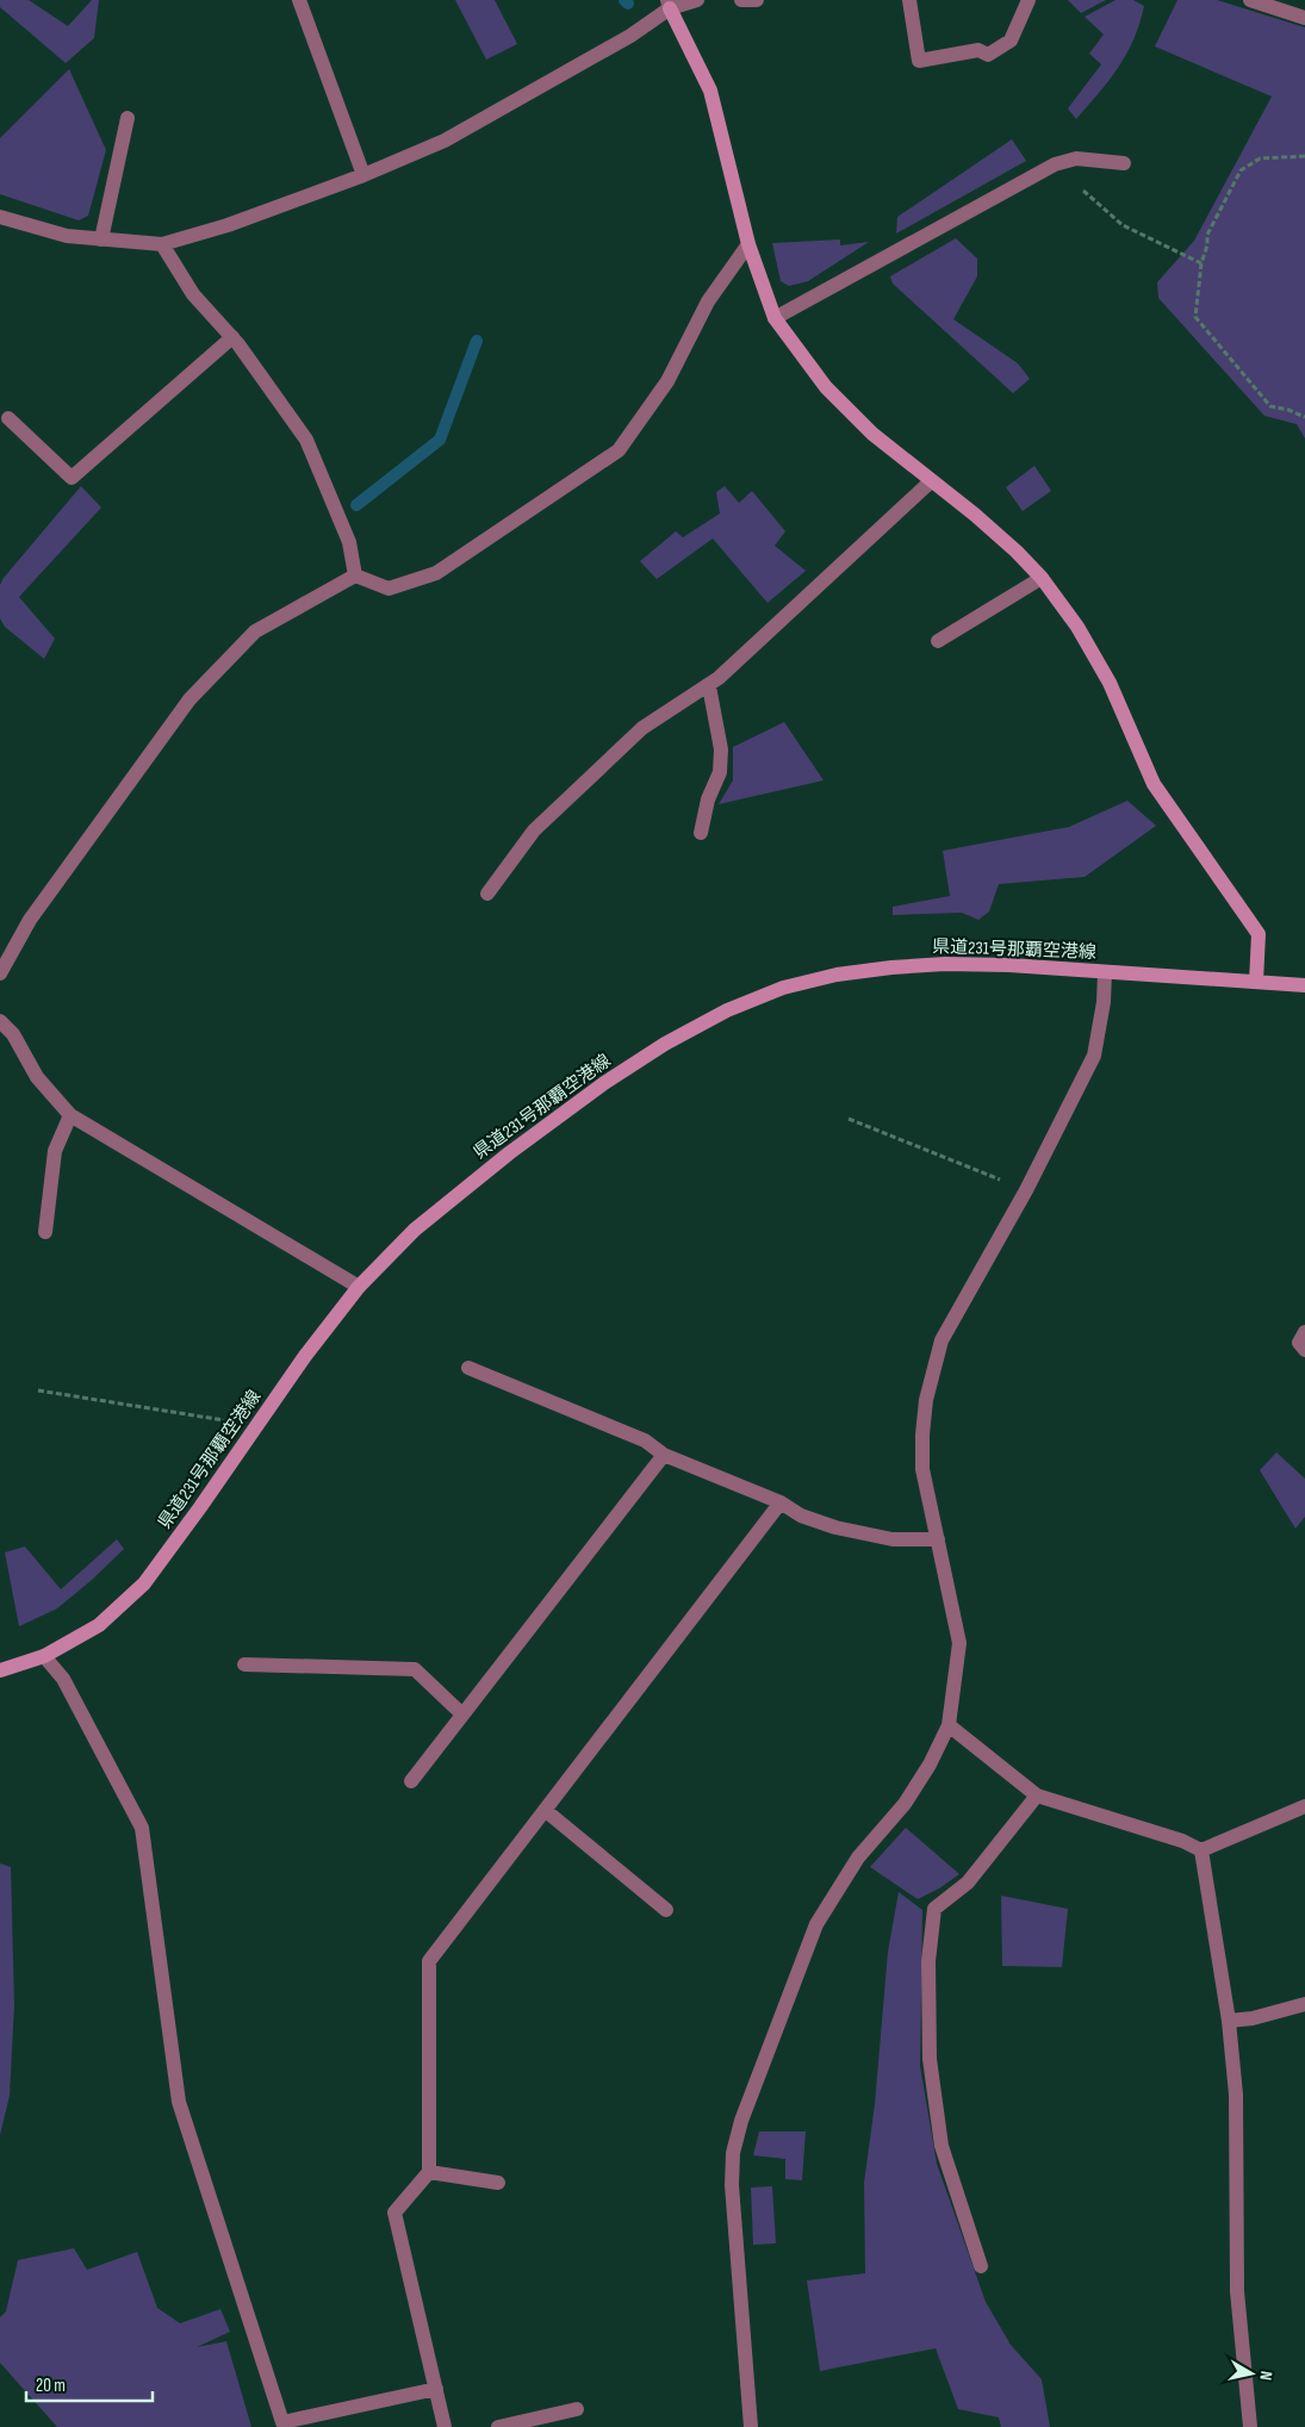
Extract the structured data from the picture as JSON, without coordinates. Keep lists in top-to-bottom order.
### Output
{
  "streets": {
    "main road": ["県道231号那覇空港線"]
  },
  "scale_bar": "20 m",
  "north": "right"
}
